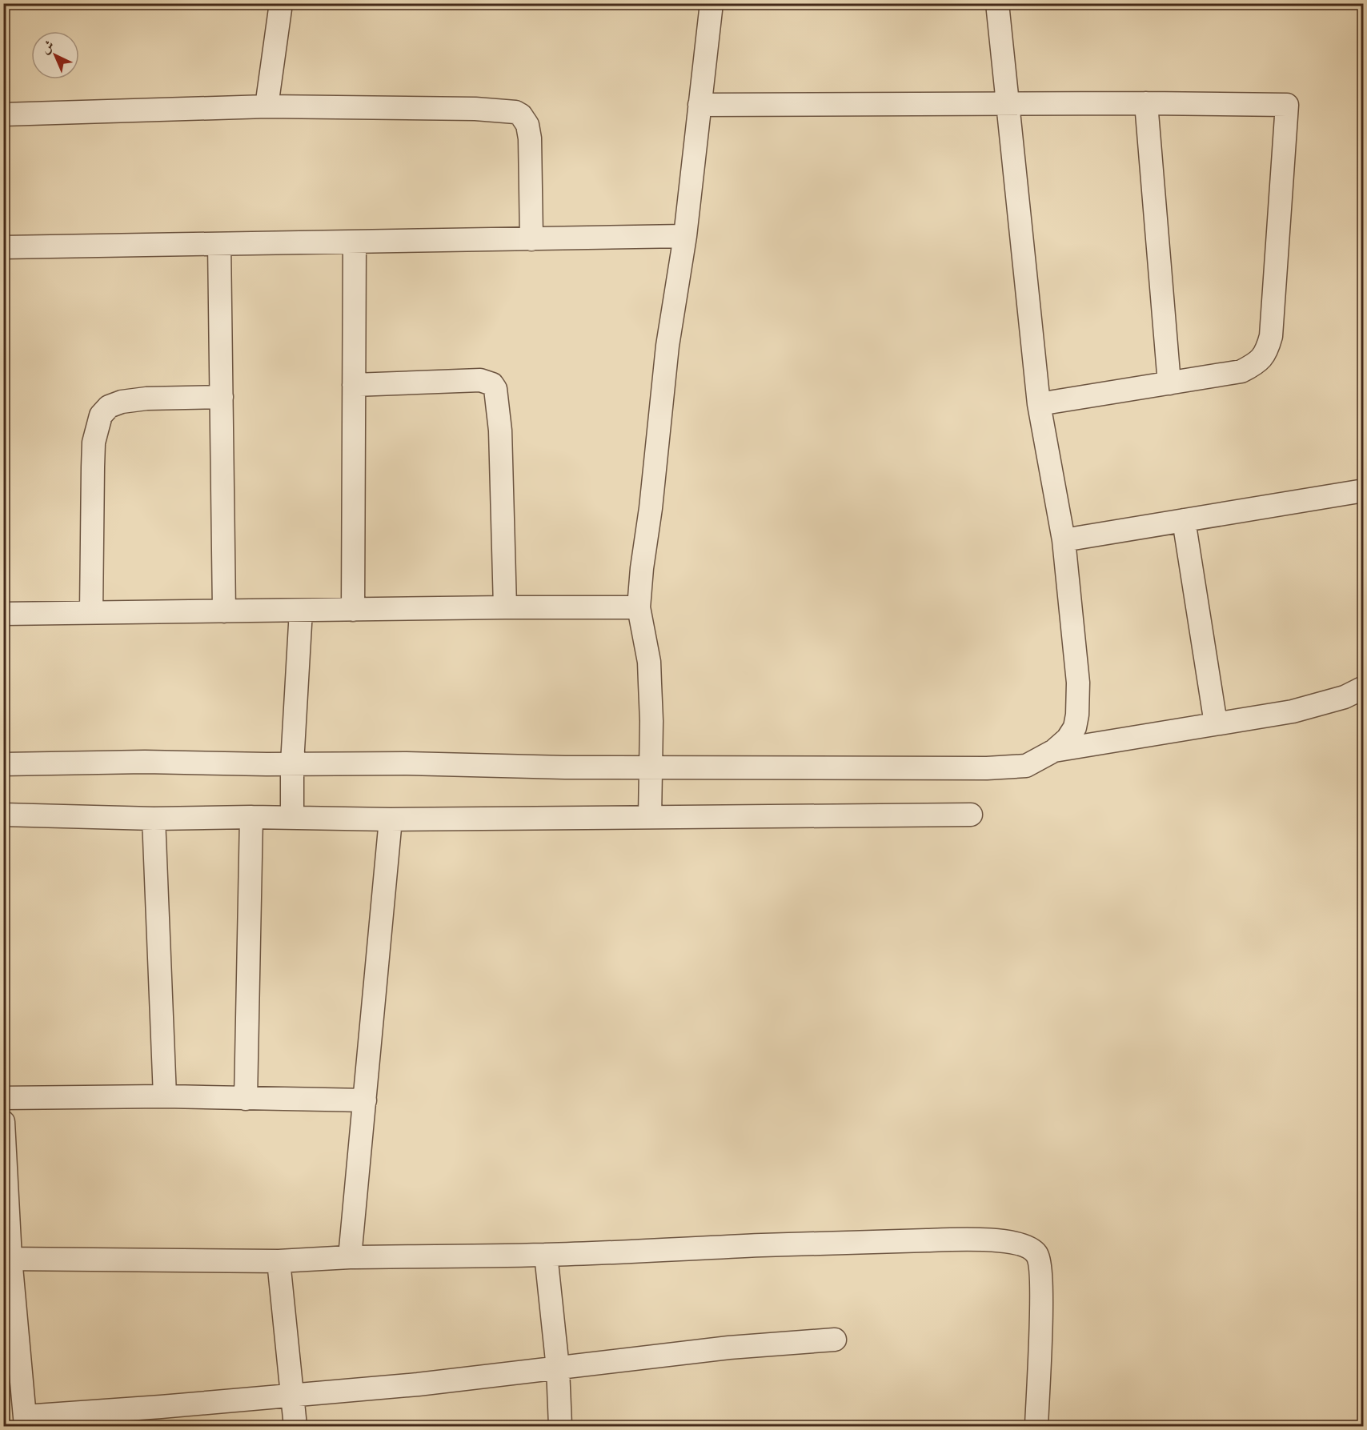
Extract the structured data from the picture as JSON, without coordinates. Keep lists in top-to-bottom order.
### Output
{
  "north": "top left"
}
